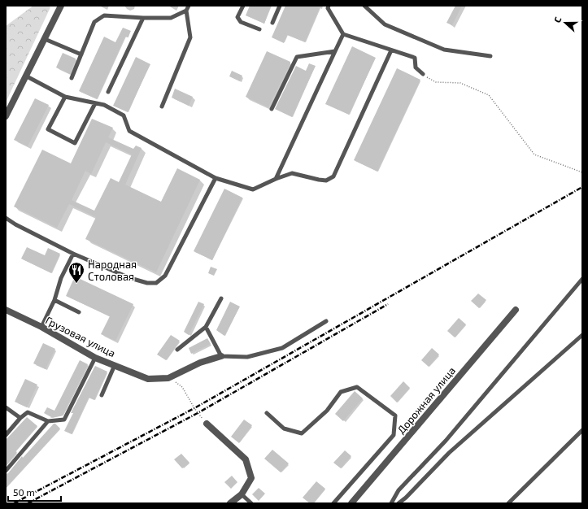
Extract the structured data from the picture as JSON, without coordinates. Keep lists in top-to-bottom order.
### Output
{
  "streets": {
    "street": ["Грузовая улица", "Дорожная улица"]
  },
  "places": {
    "restaurant": ["Народная Столовая"]
  },
  "scale_bar": "50 m",
  "north": "left"
}
